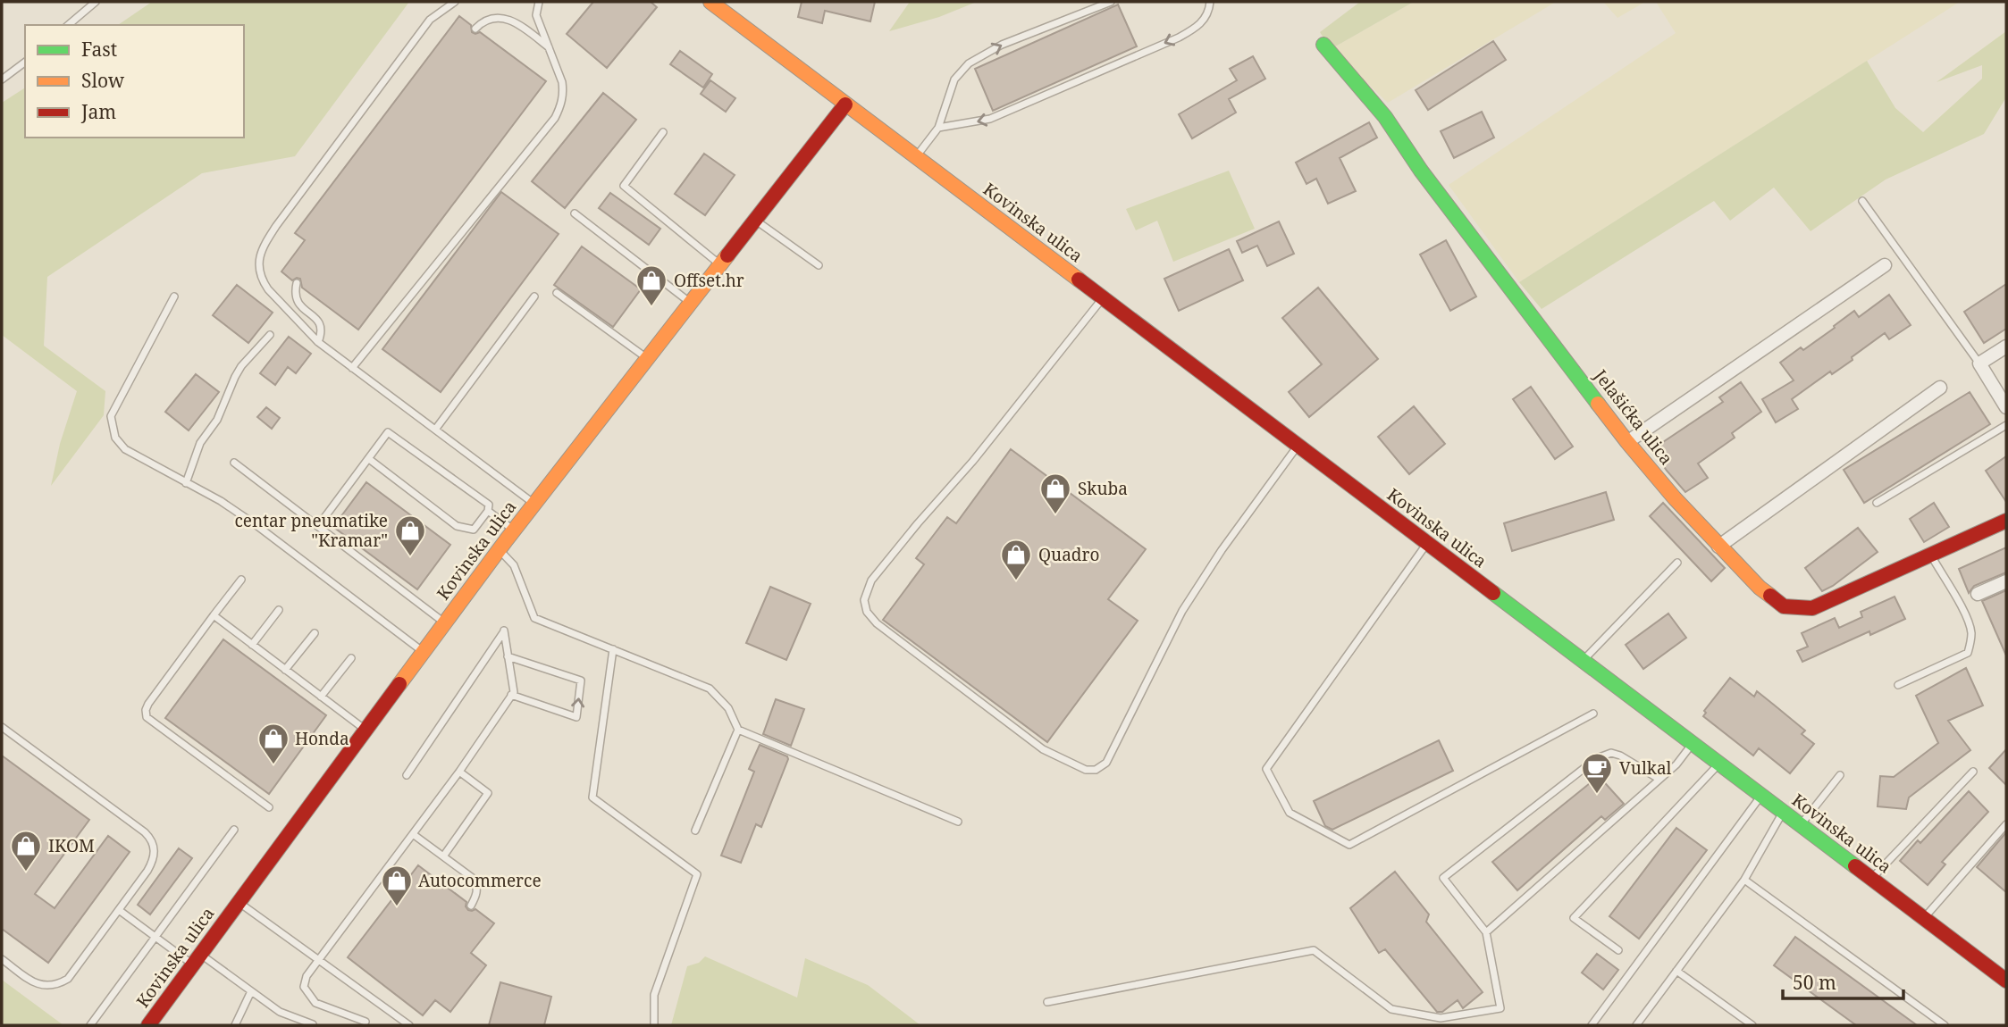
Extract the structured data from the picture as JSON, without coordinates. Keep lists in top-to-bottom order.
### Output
{
  "streets": {
    "street": ["Kovinska ulica", "Jelašićka ulica"]
  },
  "places": {
    "shop": [
      "Offset.hr",
      "Skuba",
      "centar pneumatike \"Kramar\"",
      "Quadro",
      "Honda",
      "IKOM",
      "Autocommerce"
    ],
    "cafe": ["Vulkal"]
  },
  "legend": ["Fast", "Slow", "Jam"],
  "scale_bar": "50 m"
}
